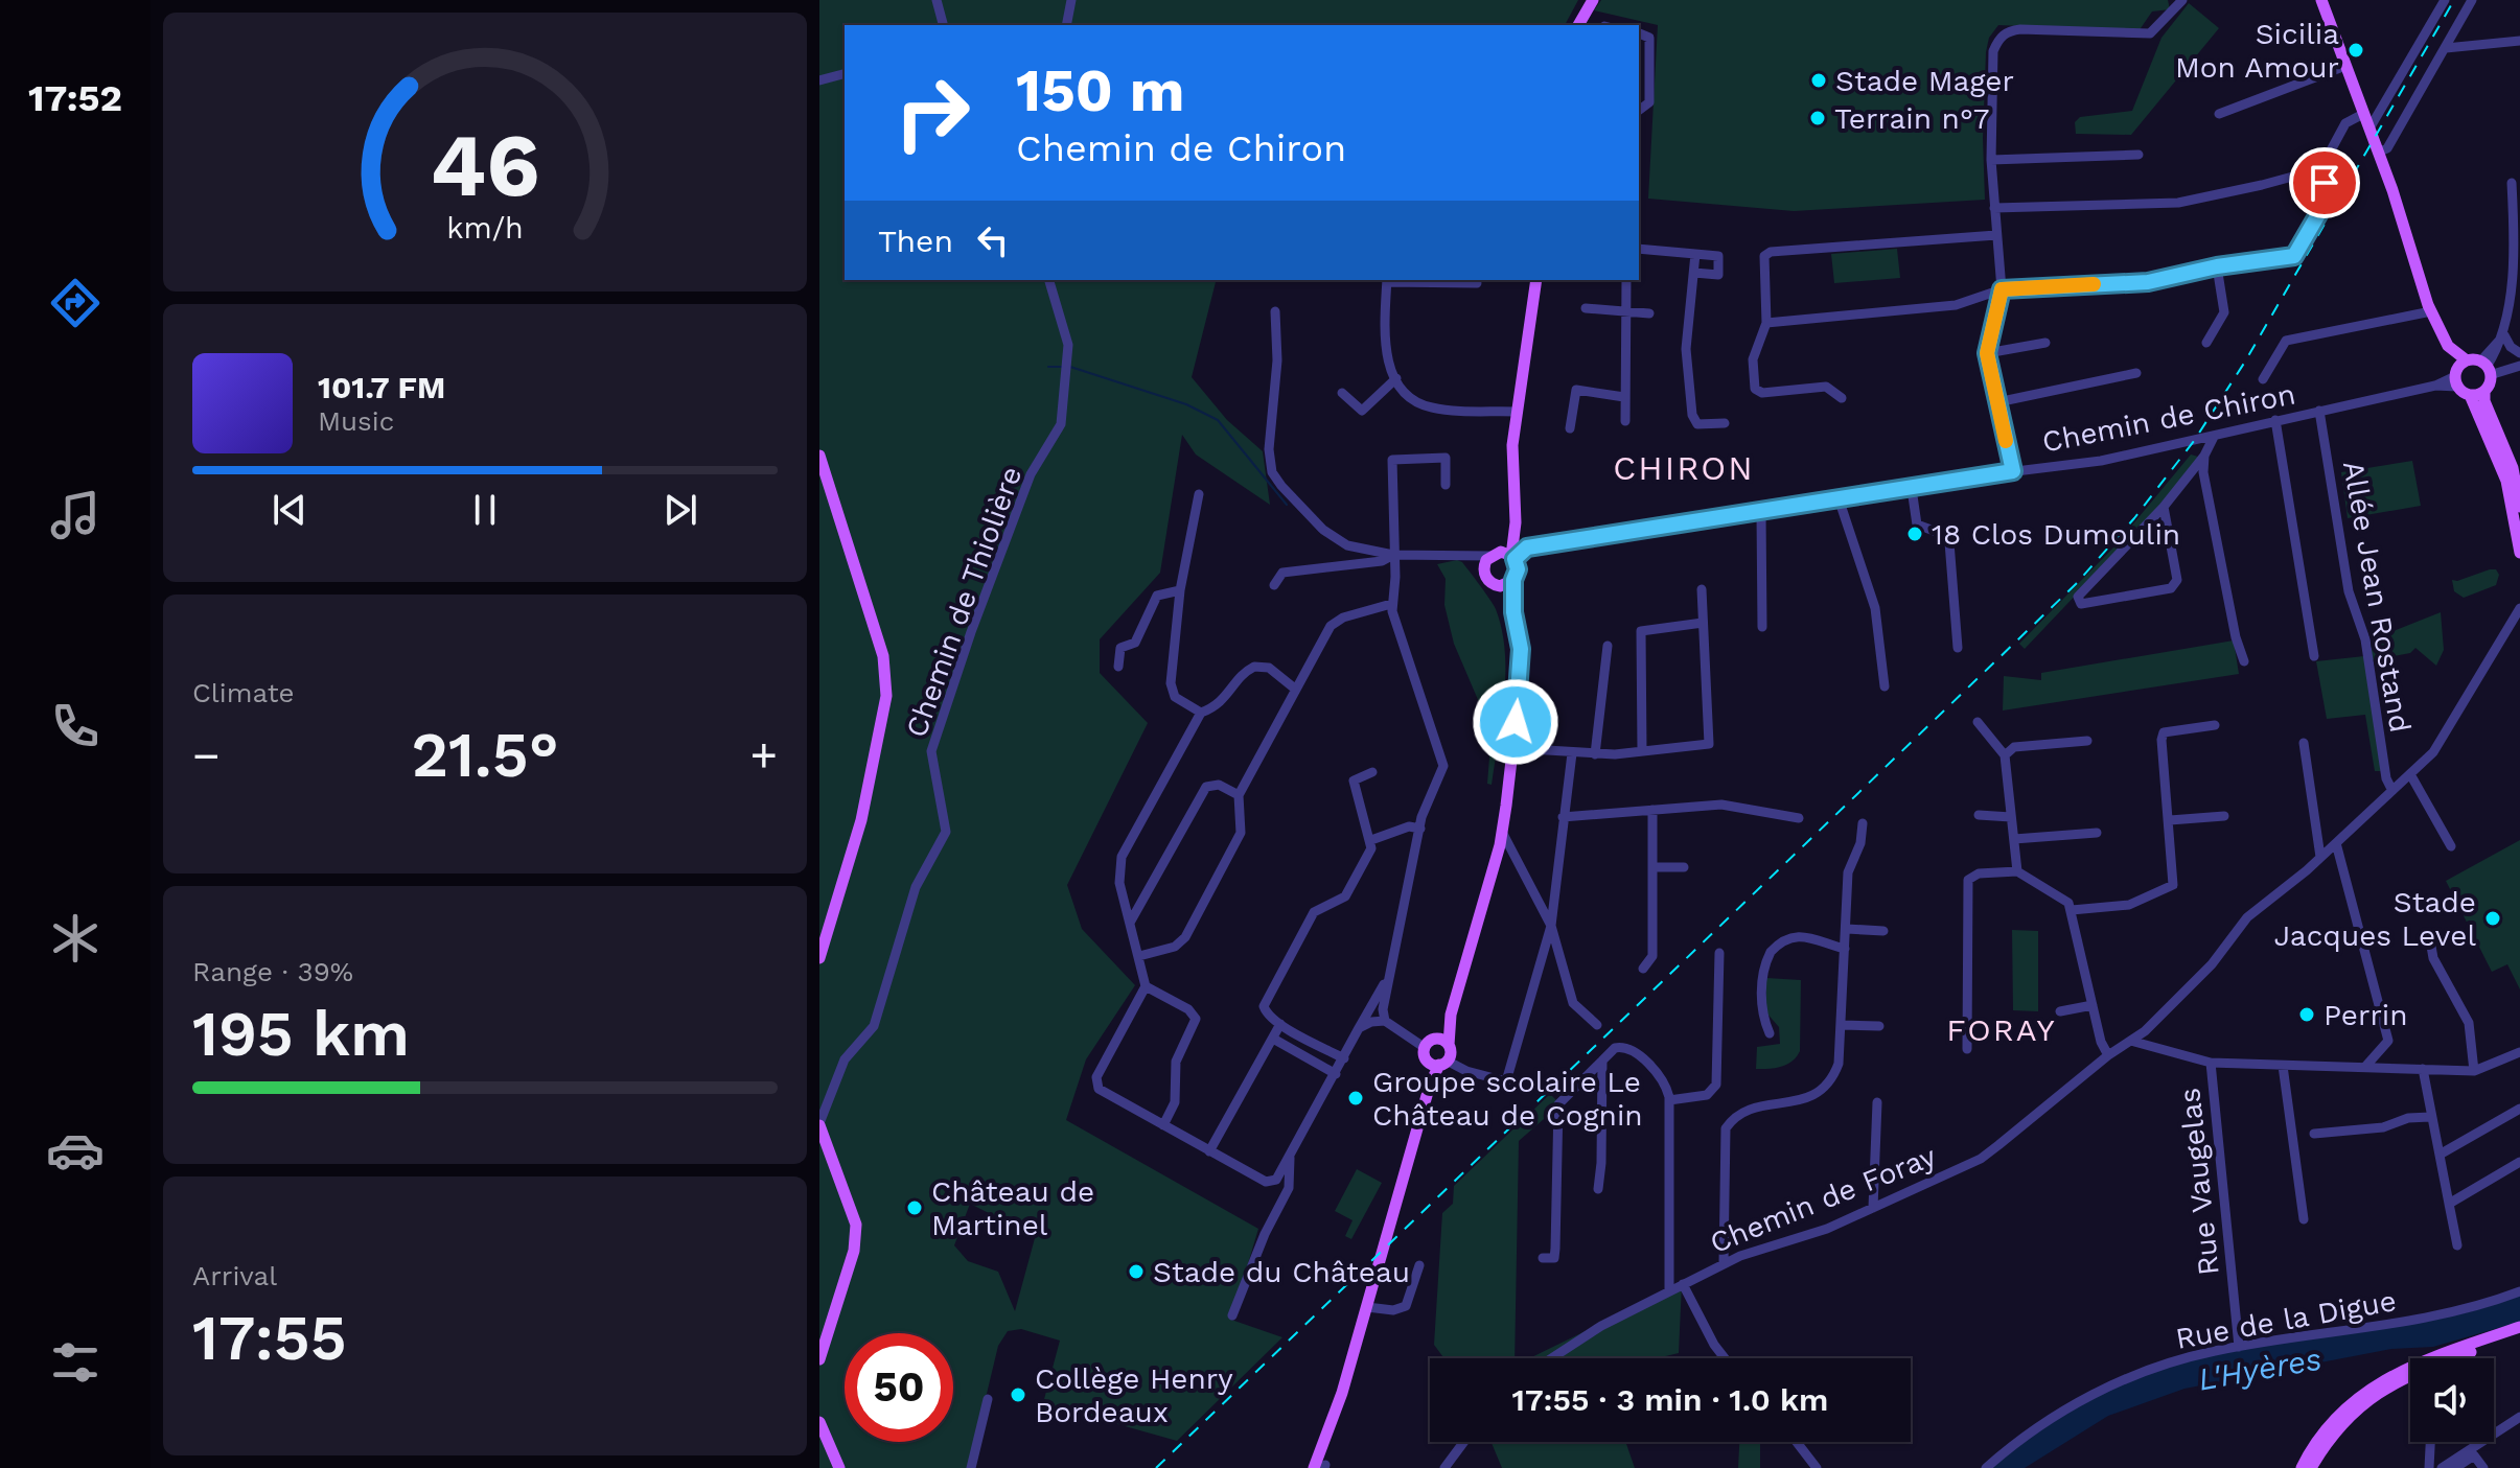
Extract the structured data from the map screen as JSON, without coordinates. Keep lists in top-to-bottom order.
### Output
{
  "streets": {
    "street": [
      "Chemin de Chiron",
      "Allée Jean Rostand",
      "Chemin de Thiolière",
      "Rue Vaugelas",
      "Chemin de Foray",
      "Rue de la Digue"
    ]
  },
  "crossings": [
    ["Chemin de Chiron", "Allée Jean Rostand"],
    ["Allée Jean Rostand", "Chemin de Foray"],
    ["Rue Vaugelas", "Rue de la Digue"]
  ],
  "districts": ["CHIRON", "FORAY"],
  "water": ["L'Hyères"],
  "places": [
    "Sicilia Mon Amour",
    "Stade Mager",
    "Terrain n°7",
    "18 Clos Dumoulin",
    "Stade Jacques Level",
    "Perrin",
    "Groupe scolaire Le Château de Cognin",
    "Château de Martinel",
    "Stade du Château",
    "Collège Henry Bordeaux"
  ],
  "page": {
    "tabs": "17:52",
    "turn": ["150 m", "Chemin de Chiron"],
    "then": "Then",
    "song": ["101.7 FM", "Music"],
    "tile": [
      "Climate",
      ["Range · 39%", "195 km"],
      ["Arrival", "17:55"]
    ],
    "heat": ["−", "21.5°", "+"],
    "limit": "50",
    "trip": "17:55 · 3 min · 1.0 km",
    "gauge": ["46", "km/h"]
  }
}
